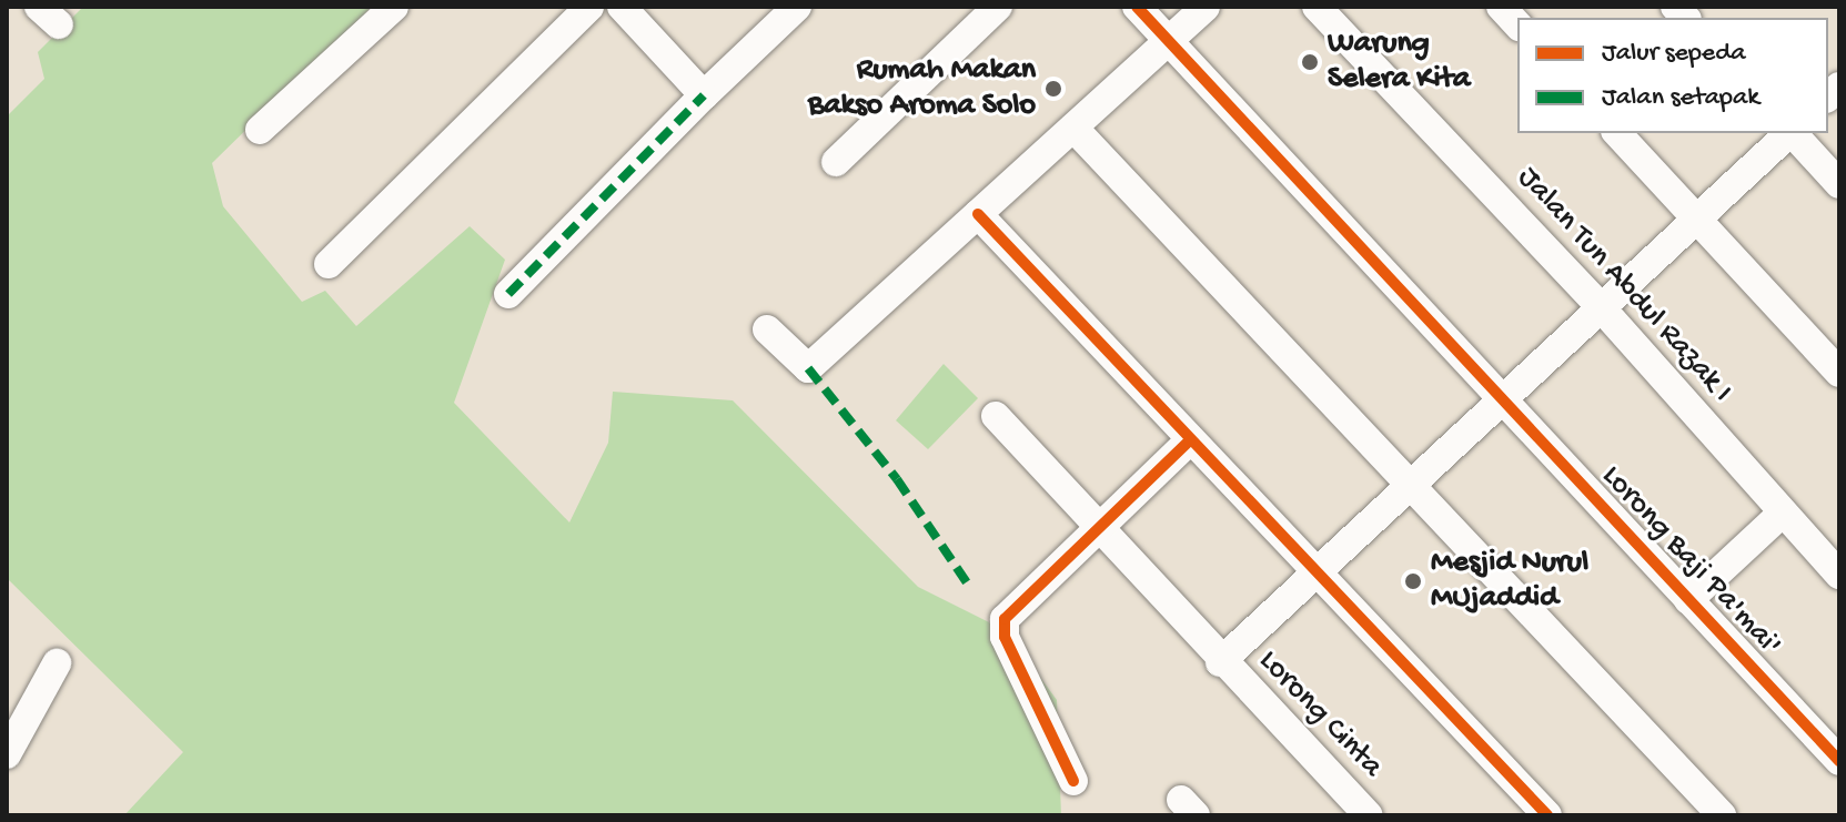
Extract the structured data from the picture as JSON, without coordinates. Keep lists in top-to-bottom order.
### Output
{
  "streets": {
    "street": ["Jalan Tun Abdul Razak I", "Lorong Baji Pa'mai'", "Lorong Cinta"]
  },
  "places": ["Warung Selera Kita", "Rumah Makan Bakso Aroma Solo", "Mesjid Nurul MUjaddid"],
  "legend": ["Jalur sepeda", "Jalan setapak"]
}
